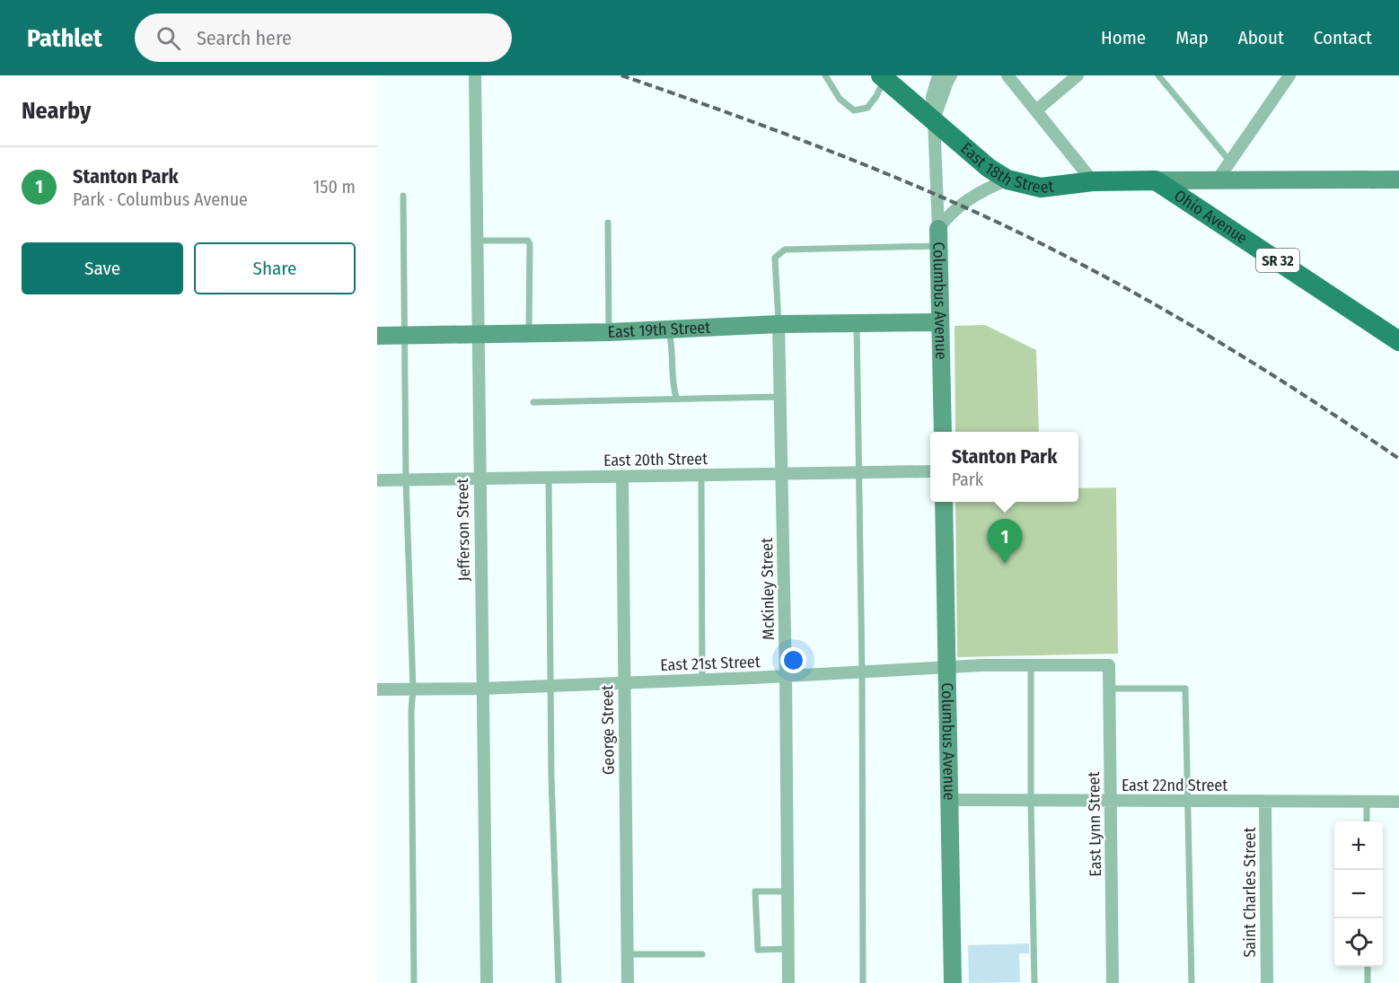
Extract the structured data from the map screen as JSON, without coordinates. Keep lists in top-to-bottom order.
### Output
{
  "streets": {
    "main road": ["East 18th Street", "Ohio Avenue", "SR 32"],
    "street": [
      "Columbus Avenue",
      "East 19th Street",
      "East 20th Street",
      "Jefferson Street",
      "McKinley Street",
      "East 21st Street",
      "George Street",
      "East 22nd Street",
      "East Lynn Street",
      "Saint Charles Street"
    ]
  },
  "crossings": [
    ["East 18th Street", "Ohio Avenue"],
    ["East 18th Street", "Columbus Avenue"],
    ["Columbus Avenue", "East 19th Street"],
    ["Columbus Avenue", "East 21st Street"],
    ["Columbus Avenue", "East 22nd Street"],
    ["East 19th Street", "Jefferson Street"],
    ["East 19th Street", "McKinley Street"],
    ["East 20th Street", "Jefferson Street"],
    ["East 20th Street", "McKinley Street"],
    ["East 20th Street", "George Street"],
    ["Jefferson Street", "East 21st Street"],
    ["McKinley Street", "East 21st Street"],
    ["East 21st Street", "George Street"],
    ["East 21st Street", "East Lynn Street"],
    ["East 22nd Street", "East Lynn Street"],
    ["East 22nd Street", "Saint Charles Street"]
  ],
  "page": {
    "header": "Pathlet",
    "search": "Search here",
    "nav": [
      "Home",
      "Map",
      "About",
      "Contact"
    ],
    "heading": "Nearby",
    "list": [
      {
        "mark": "1",
        "name": "Stanton Park",
        "note": "Park · Columbus Avenue",
        "value": "150 m"
      }
    ],
    "buttons": ["Save", "Share"],
    "popup": ["Stanton Park", "Park"],
    "pins": "1",
    "map_buttons": ["+", "−"]
  }
}
